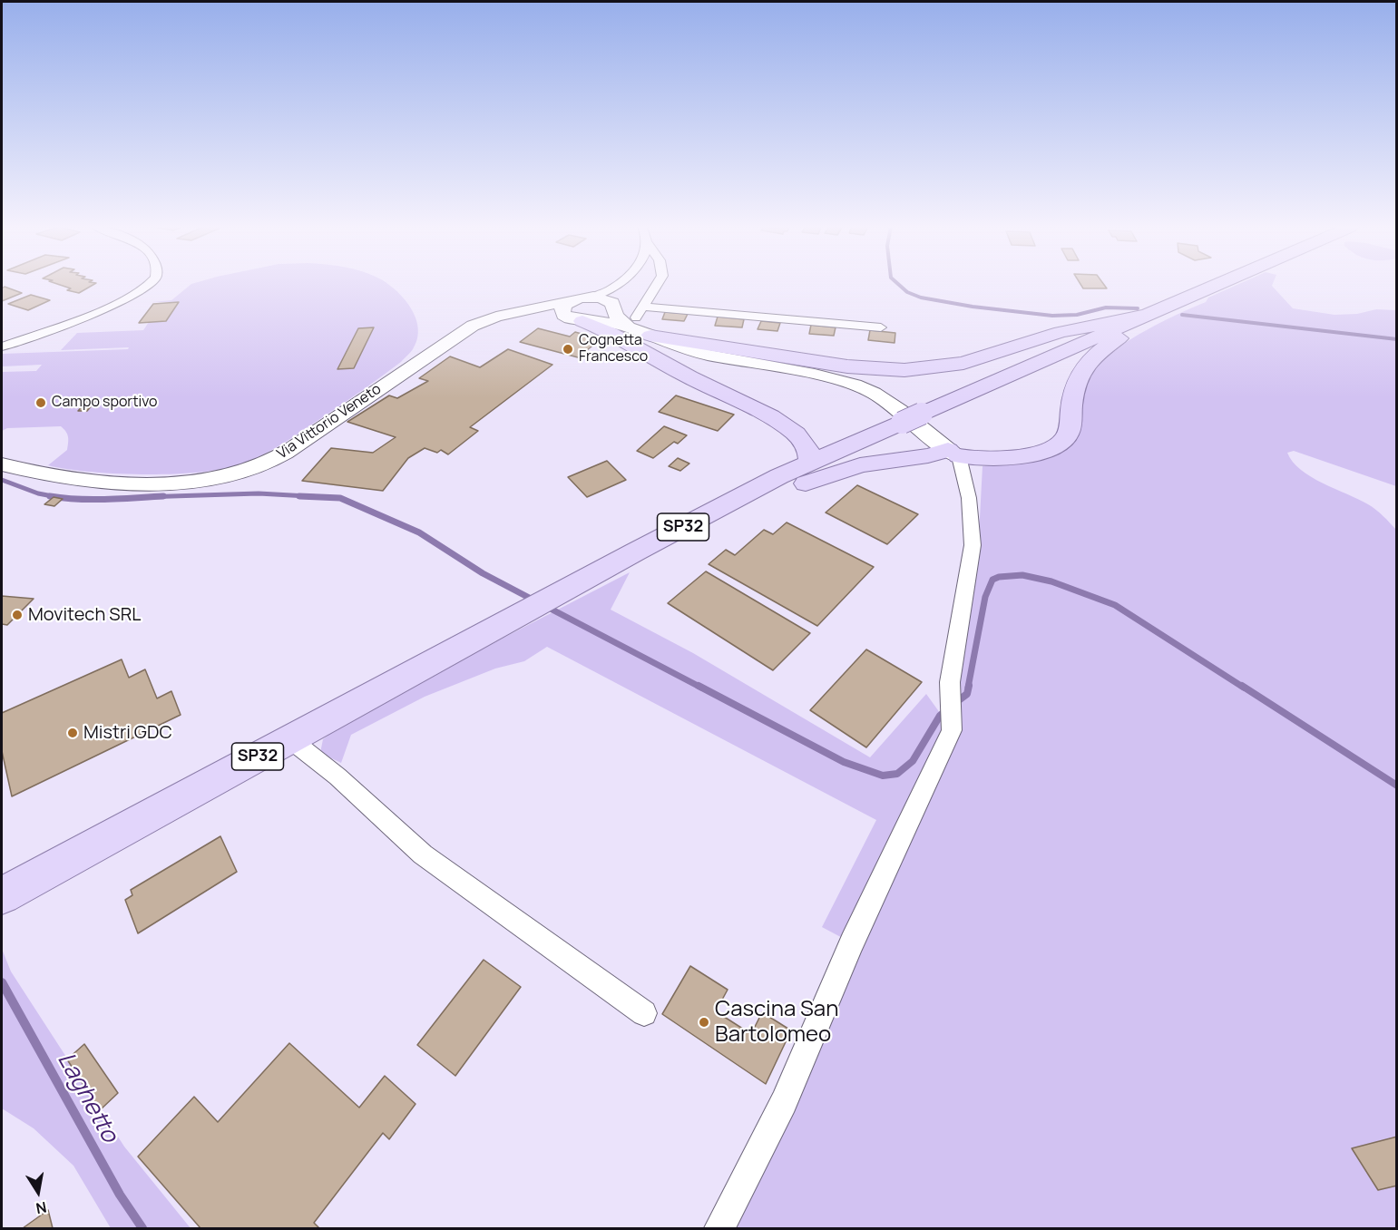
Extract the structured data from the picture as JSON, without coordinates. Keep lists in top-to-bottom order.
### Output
{
  "streets": {
    "main road": ["SP32"],
    "street": ["Via Vittorio Veneto"]
  },
  "water": ["Laghetto"],
  "places": [
    "Cognetta Francesco",
    "Campo sportivo",
    "Movitech SRL",
    "Mistri GDC",
    "Cascina San Bartolomeo"
  ],
  "north": "bottom"
}
